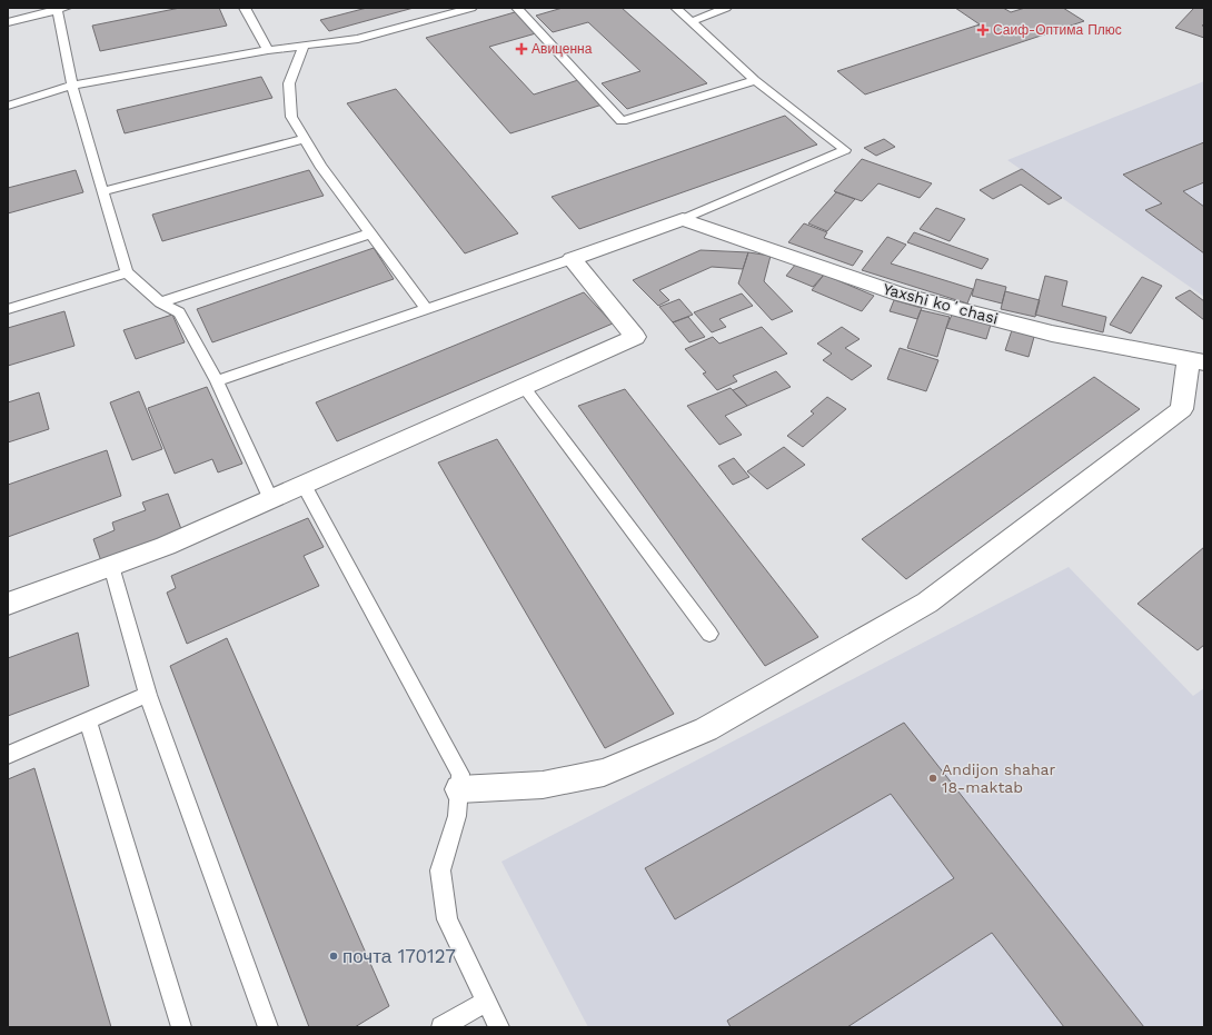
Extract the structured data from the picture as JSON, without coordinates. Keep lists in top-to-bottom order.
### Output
{
  "streets": {
    "street": ["Yaxshi koʻchasi"]
  },
  "places": {
    "health": ["Саиф-Оптима Плюс", "Авиценна"],
    "other": ["Andijon shahar 18-maktab", "почта 170127"]
  }
}
